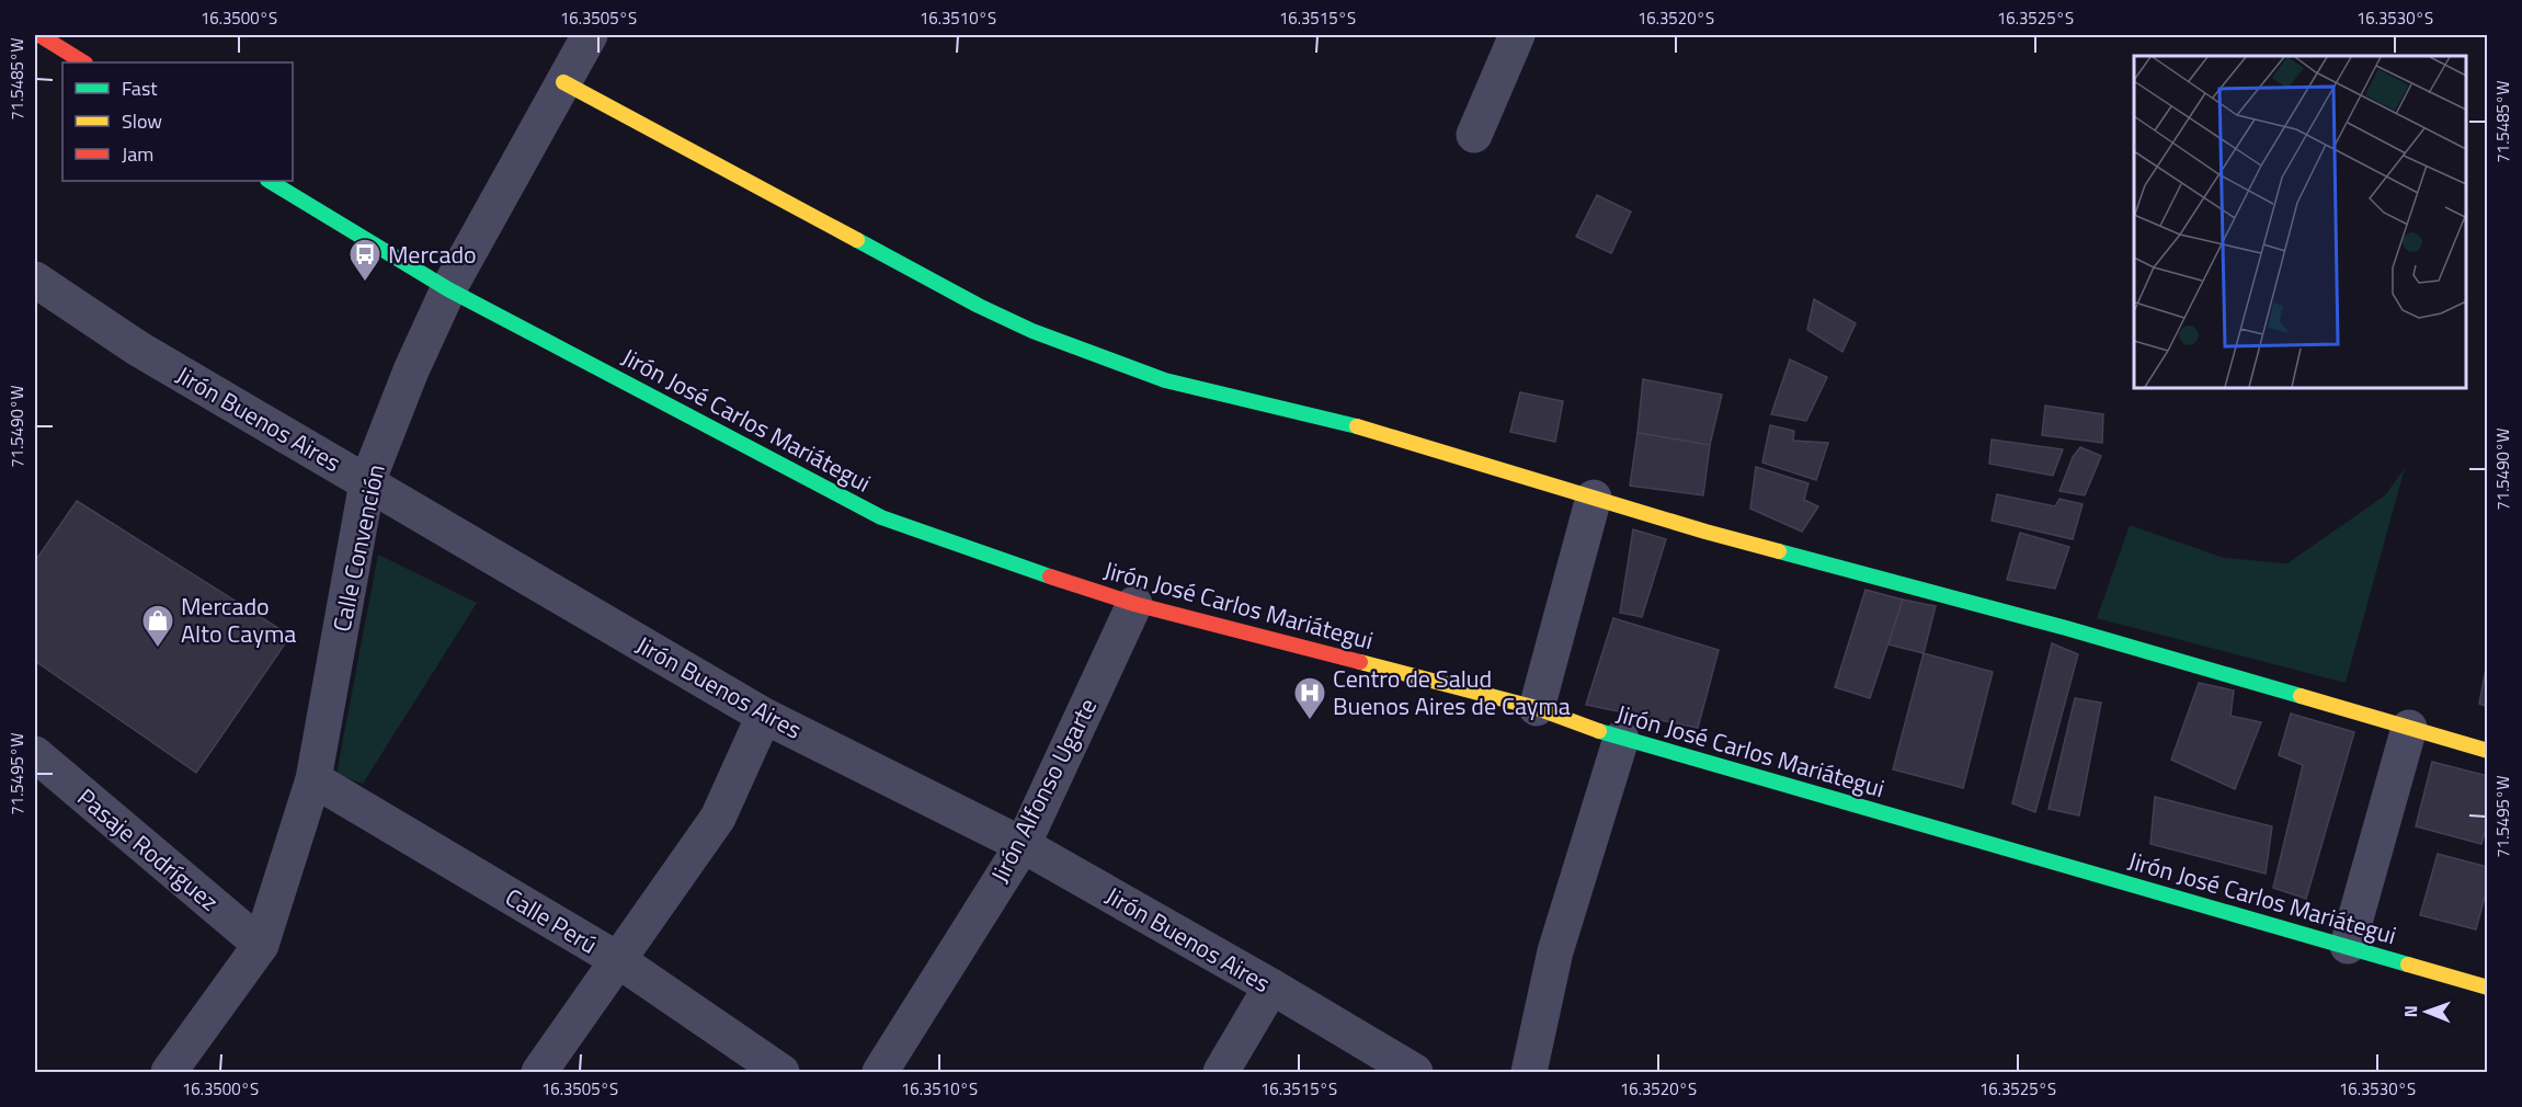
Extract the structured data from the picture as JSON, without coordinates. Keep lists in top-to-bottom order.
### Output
{
  "streets": {
    "street": [
      "Jirón Buenos Aires",
      "Jirón José Carlos Mariátegui",
      "Calle Convención",
      "Jirón Alfonso Ugarte",
      "Pasaje Rodríguez",
      "Calle Perú"
    ]
  },
  "crossings": [
    ["Jirón Buenos Aires", "Calle Convención"],
    ["Jirón Buenos Aires", "Jirón Alfonso Ugarte"],
    ["Jirón José Carlos Mariátegui", "Calle Convención"],
    ["Jirón José Carlos Mariátegui", "Jirón Alfonso Ugarte"],
    ["Calle Convención", "Pasaje Rodríguez"],
    ["Calle Convención", "Calle Perú"]
  ],
  "places": {
    "bus stop": ["Mercado"],
    "shop": ["Mercado Alto Cayma"],
    "hospital": ["Centro de Salud Buenos Aires de Cayma"]
  },
  "legend": ["Fast", "Slow", "Jam"],
  "north": "left",
  "coordinates": [
    "16.3500°S",
    "16.3505°S",
    "16.3510°S",
    "16.3515°S",
    "16.3520°S",
    "16.3525°S",
    "16.3530°S",
    "71.5485°W",
    "71.5490°W",
    "71.5495°W"
  ]
}
